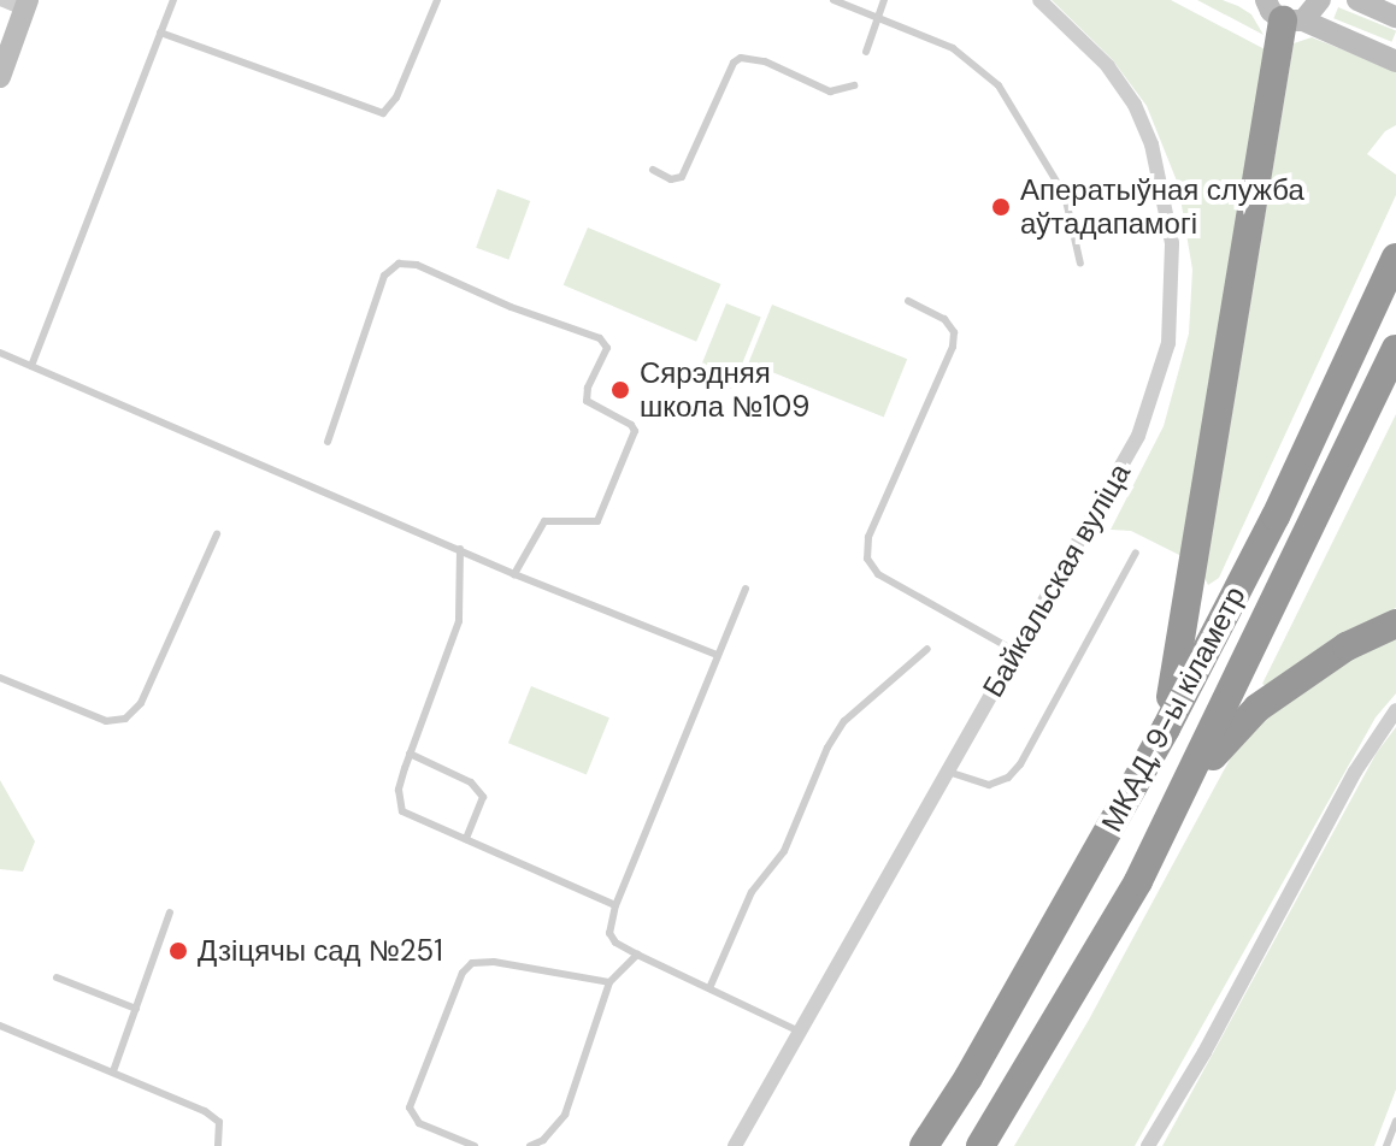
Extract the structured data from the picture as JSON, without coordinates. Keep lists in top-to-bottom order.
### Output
{
  "streets": {
    "highway": ["МКАД, 9-ы кіламетр"],
    "street": ["Байкальская вуліца"]
  },
  "places": ["Аператыўная служба аўтадапамогі", "Сярэдняя школа №109", "Дзіцячы сад №251"]
}
